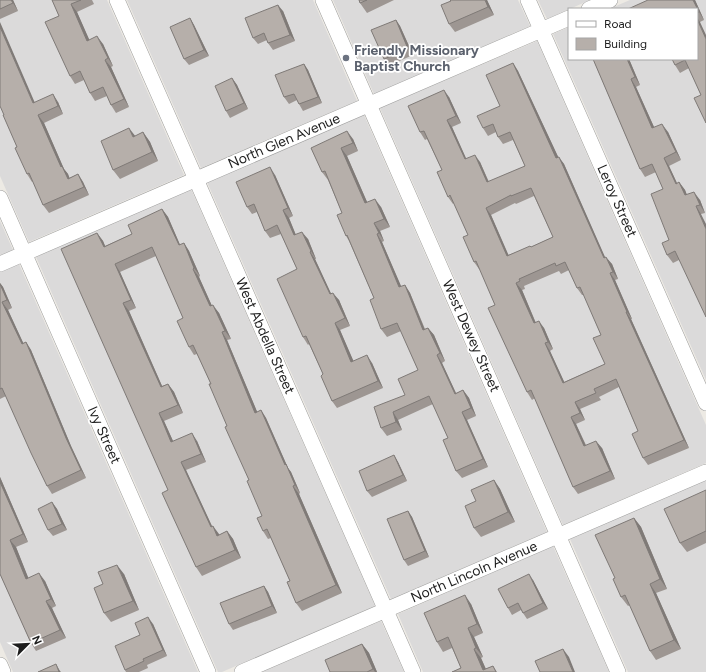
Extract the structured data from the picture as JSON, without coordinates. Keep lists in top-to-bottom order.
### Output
{
  "streets": {
    "street": [
      "North Glen Avenue",
      "Leroy Street",
      "West Abdella Street",
      "West Dewey Street",
      "Ivy Street",
      "North Lincoln Avenue"
    ]
  },
  "crossings": [
    ["North Glen Avenue", "Leroy Street"],
    ["North Glen Avenue", "West Abdella Street"],
    ["North Glen Avenue", "West Dewey Street"],
    ["North Glen Avenue", "Ivy Street"],
    ["West Abdella Street", "North Lincoln Avenue"],
    ["West Dewey Street", "North Lincoln Avenue"]
  ],
  "places": ["Friendly Missionary Baptist Church"],
  "legend": ["Road", "Building"],
  "north": "top right"
}
